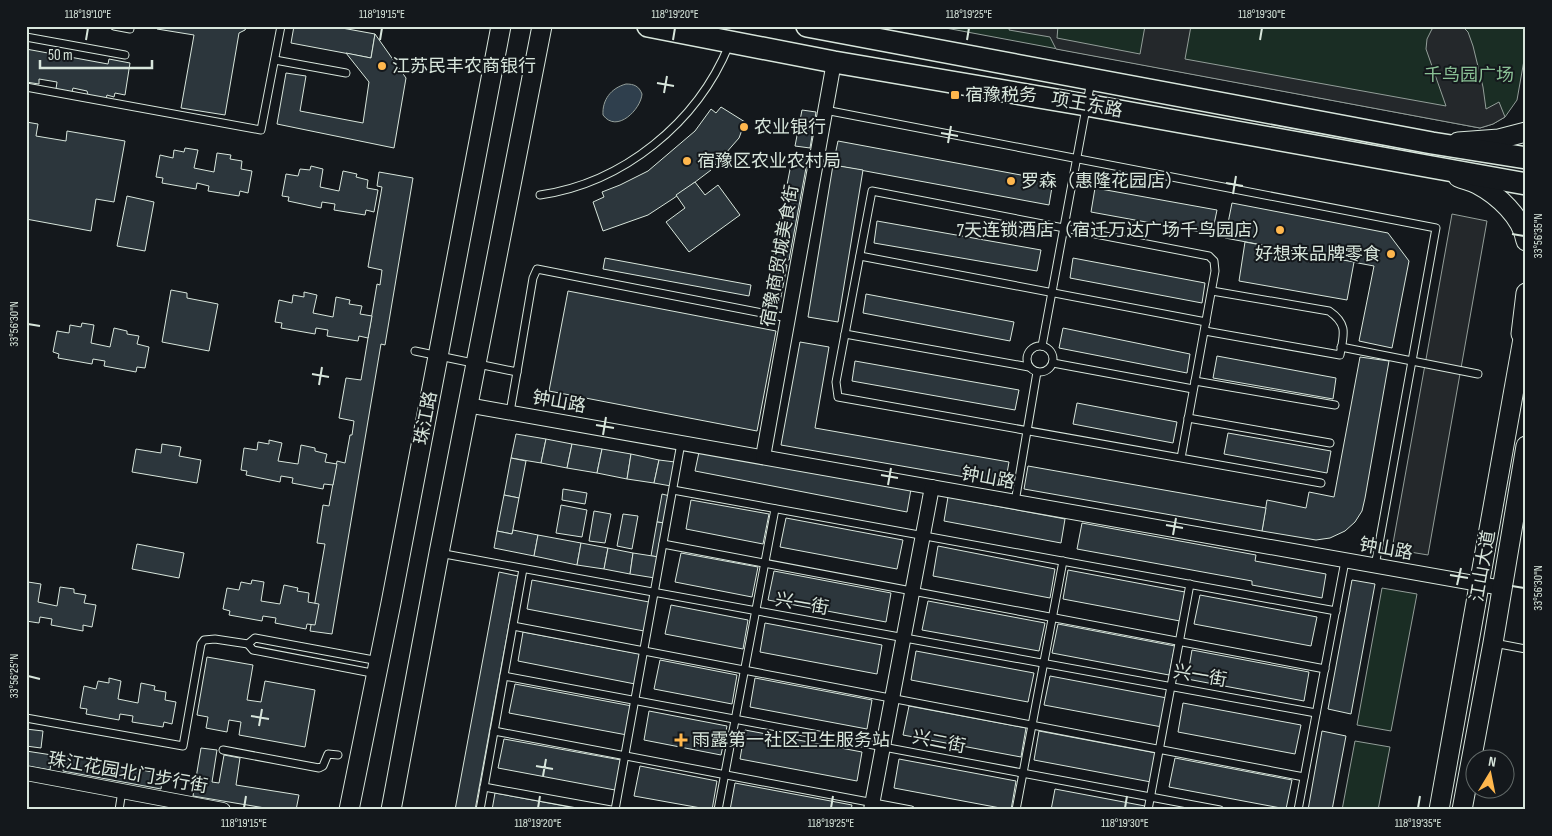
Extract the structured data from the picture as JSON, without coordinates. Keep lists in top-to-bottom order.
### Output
{
  "streets": {
    "main road": ["项王东路"],
    "street": [
      "宿豫商贸城美食街",
      "钟山路",
      "珠江路",
      "江山大道",
      "珠江花园北门步行街"
    ],
    "lane": ["兴一街", "兴二街"]
  },
  "crossings": [
    ["项王东路", "宿豫商贸城美食街"],
    ["宿豫商贸城美食街", "钟山路"],
    ["钟山路", "江山大道"]
  ],
  "parks": ["千鸟园广场"],
  "places": {
    "other": [
      "江苏民丰农商银行",
      "农业银行",
      "宿豫区农业农村局",
      "罗森（惠隆花园店）",
      "7天连锁酒店（宿迁万达广场千鸟园店）",
      "好想来品牌零食"
    ],
    "transit": ["宿豫税务"],
    "health": ["雨露第一社区卫生服务站"]
  },
  "scale_bar": "50 m",
  "north": "top",
  "coordinates": [
    "118°19'10\"E",
    "118°19'15\"E",
    "118°19'20\"E",
    "118°19'25\"E",
    "118°19'30\"E",
    "33°56'35\"N",
    "33°56'30\"N",
    "33°56'25\"N",
    "118°19'35\"E"
  ]
}
